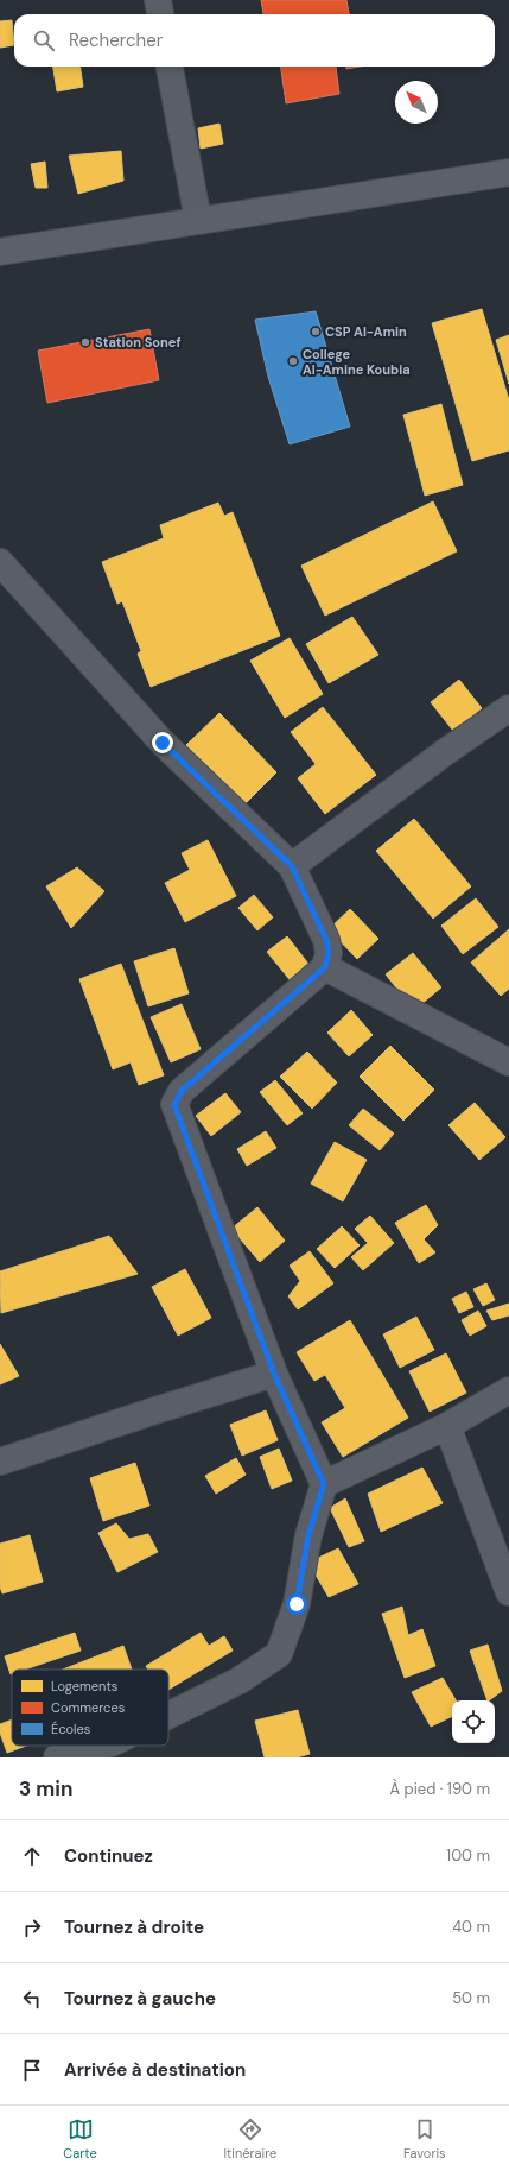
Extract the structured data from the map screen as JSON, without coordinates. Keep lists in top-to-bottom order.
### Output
{
  "places": ["CSP Al-Amin", "Station Sonef", "College Al-Amine Koubia"],
  "legend": ["Logements", "Commerces", "Écoles"],
  "north": "top left",
  "page": {
    "search": "Rechercher",
    "heading": ["3 min", "À pied · 190 m"],
    "list": [
      ["Continuez", "100 m"],
      ["Tournez à droite", "40 m"],
      ["Tournez à gauche", "50 m"],
      "Arrivée à destination"
    ],
    "nav": ["Carte", "Itinéraire", "Favoris"]
  }
}
